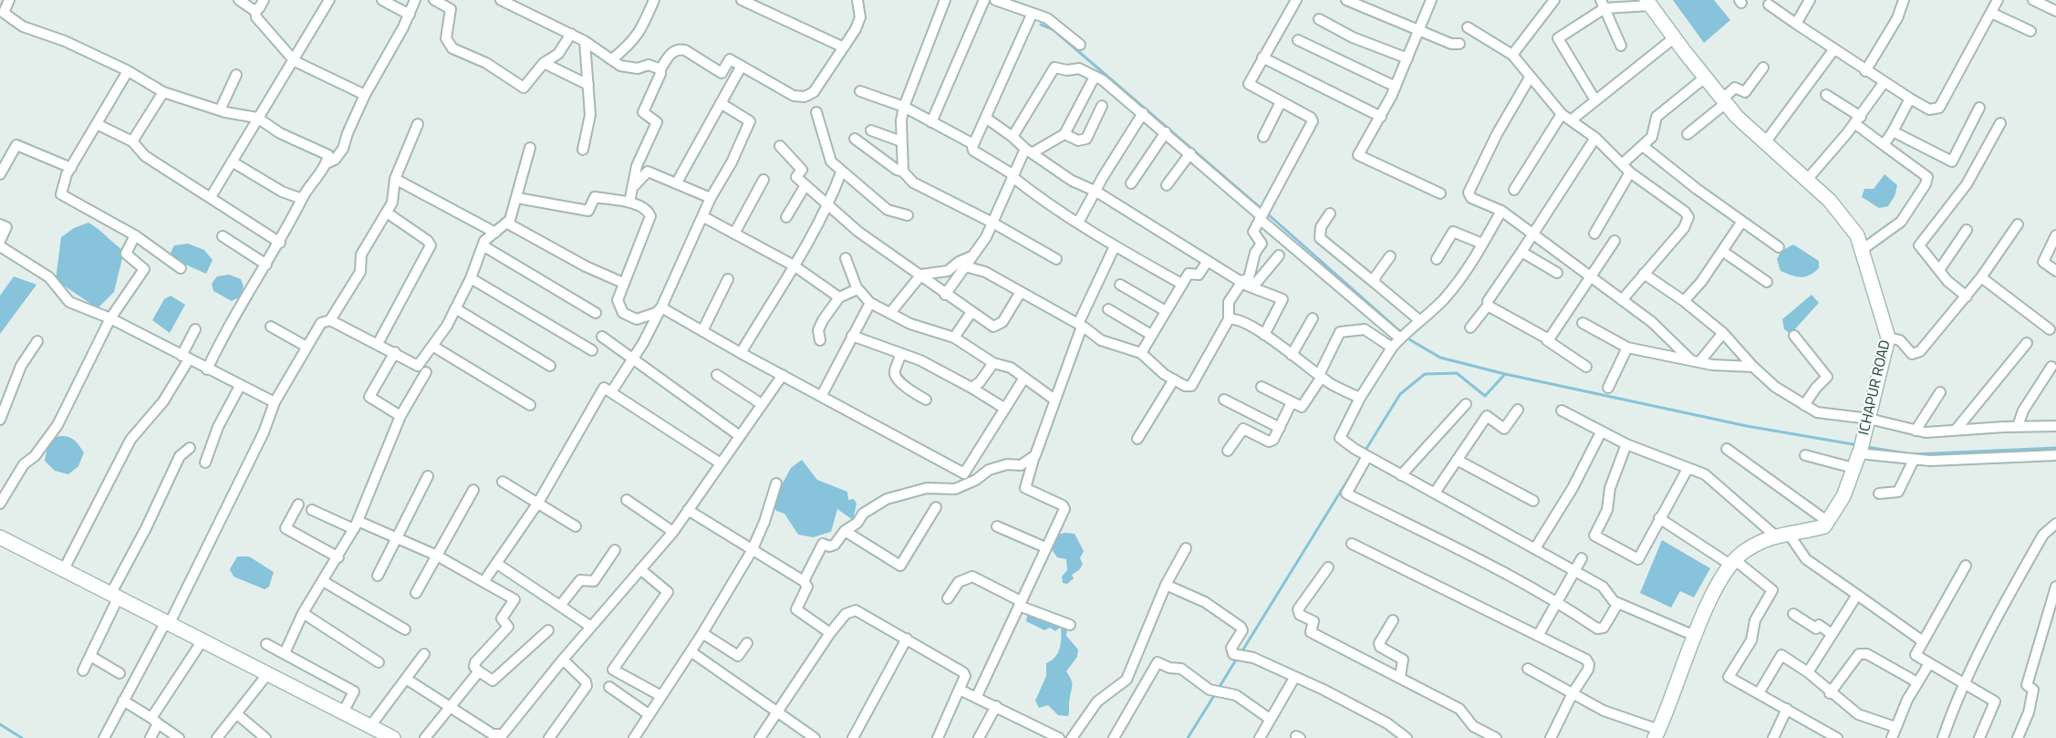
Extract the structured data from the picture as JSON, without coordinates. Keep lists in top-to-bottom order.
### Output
{
  "streets": {
    "street": ["ICHAPUR ROAD"]
  }
}
